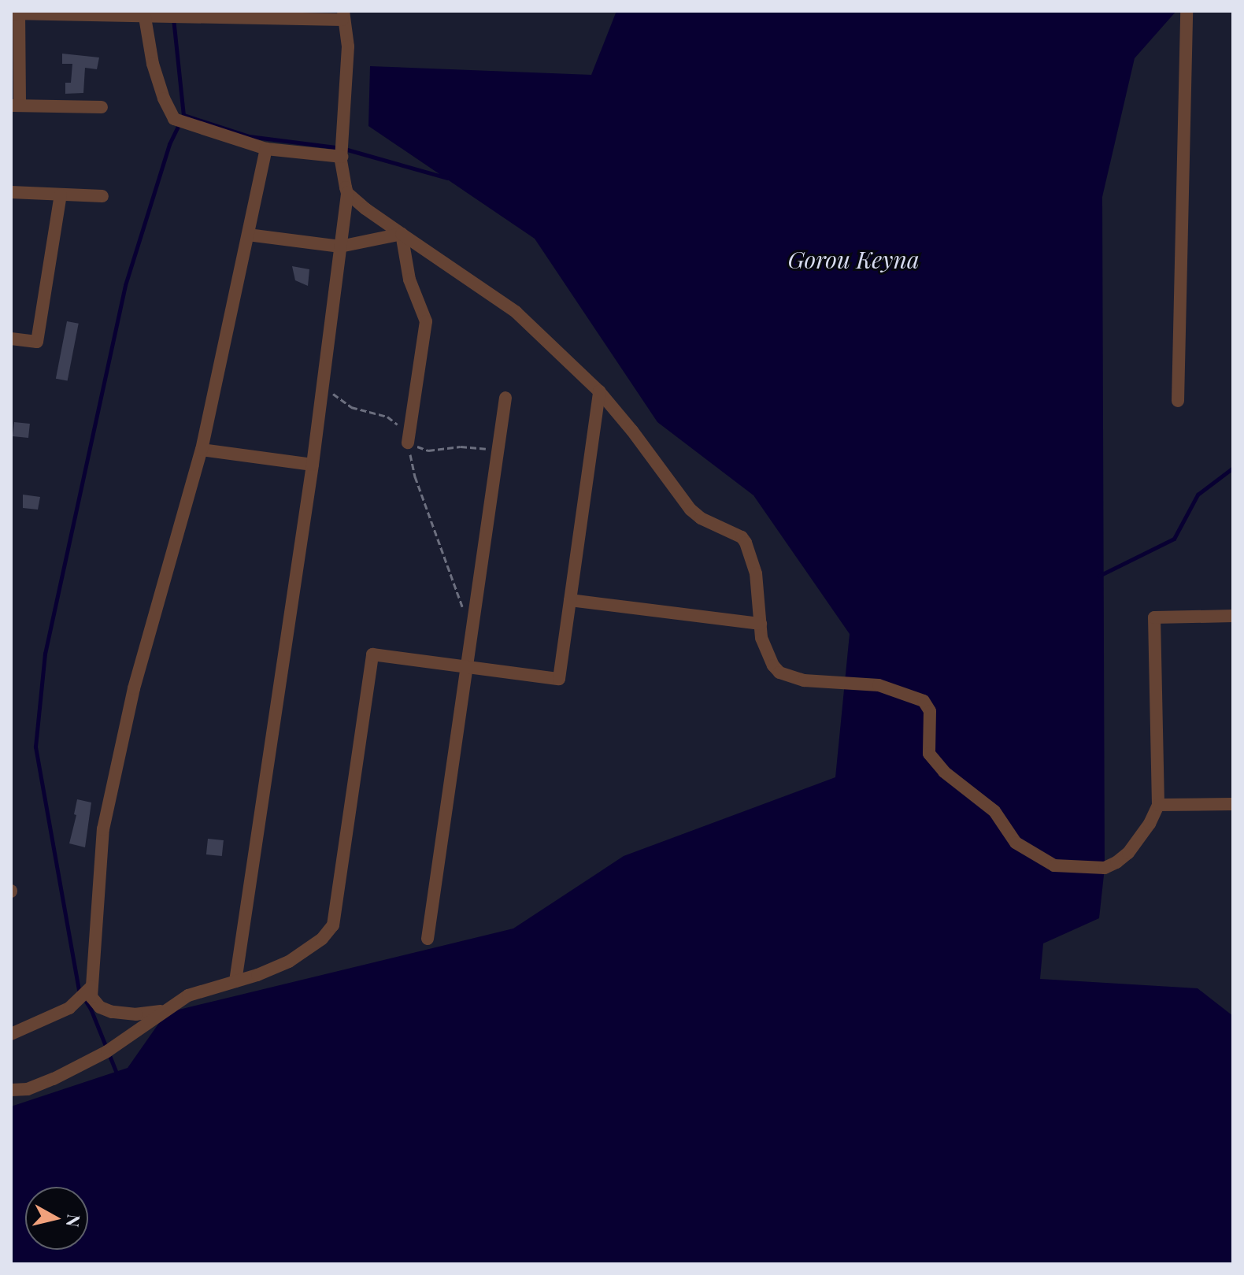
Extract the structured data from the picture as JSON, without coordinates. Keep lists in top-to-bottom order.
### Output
{
  "water": ["Gorou Keyna"],
  "north": "right"
}
